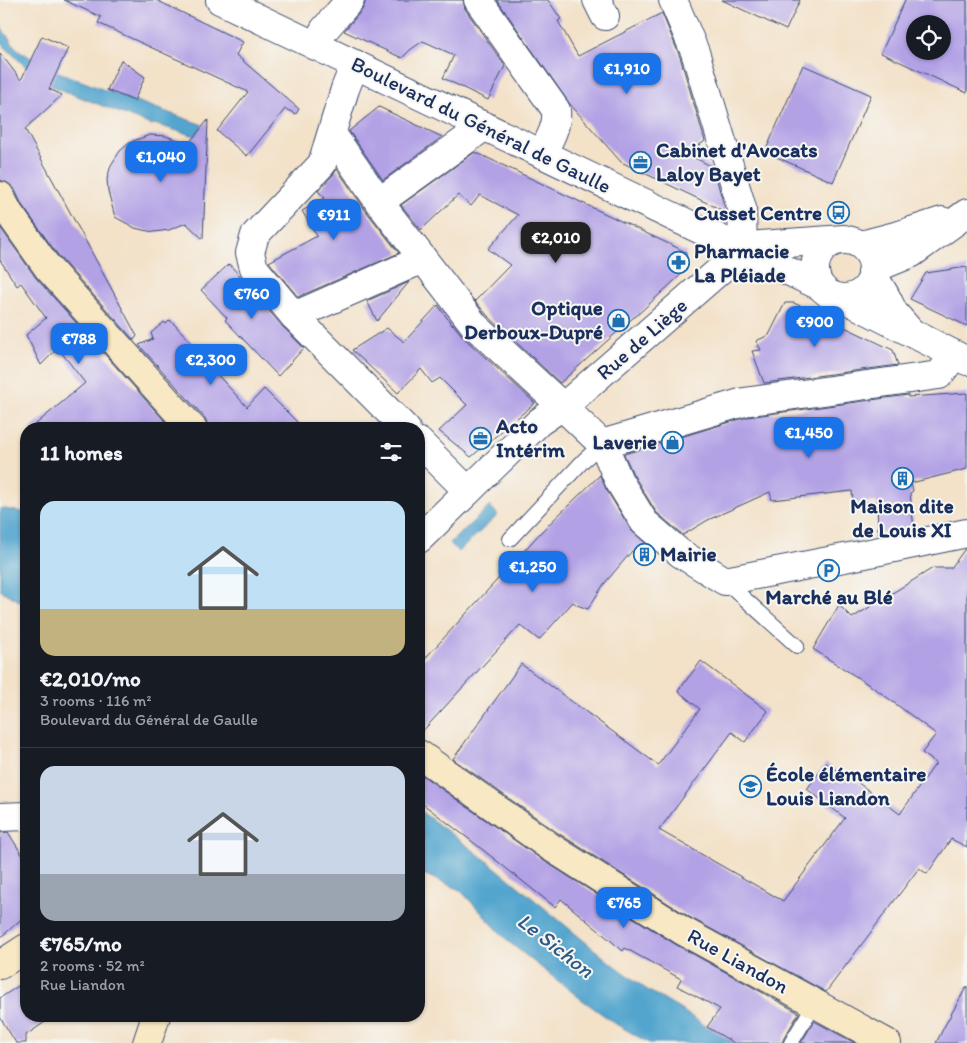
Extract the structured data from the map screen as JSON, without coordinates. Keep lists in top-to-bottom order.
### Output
{
  "streets": {
    "main road": ["Rue Liandon"],
    "street": ["Boulevard du Général de Gaulle", "Rue de Liège"]
  },
  "crossings": [
    ["Boulevard du Général de Gaulle", "Rue de Liège"]
  ],
  "water": ["Le Sichon"],
  "places": {
    "office": ["Cabinet d'Avocats Laloy Bayet", "Acto Intérim"],
    "bus stop": ["Cusset Centre"],
    "pharmacy": ["Pharmacie La Pléiade"],
    "shop": ["Optique Derboux-Dupré", "Laverie"],
    "building": ["Maison dite de Louis XI", "Mairie"],
    "parking": ["Marché au Blé"],
    "school or university": ["École élémentaire Louis Liandon"]
  },
  "page": {
    "price": [
      "€1,910",
      "€1,040",
      "€911",
      "€2,010",
      "€760",
      "€900",
      "€788",
      "€2,300",
      "€1,450",
      "€1,250",
      "€765"
    ],
    "heading": "11 homes",
    "list": [
      {
        "name": "€2,010/mo",
        "note": "3 rooms · 116 m² · Boulevard du Général de Gaulle"
      },
      {
        "name": "€765/mo",
        "note": "2 rooms · 52 m² · Rue Liandon"
      }
    ]
  }
}
